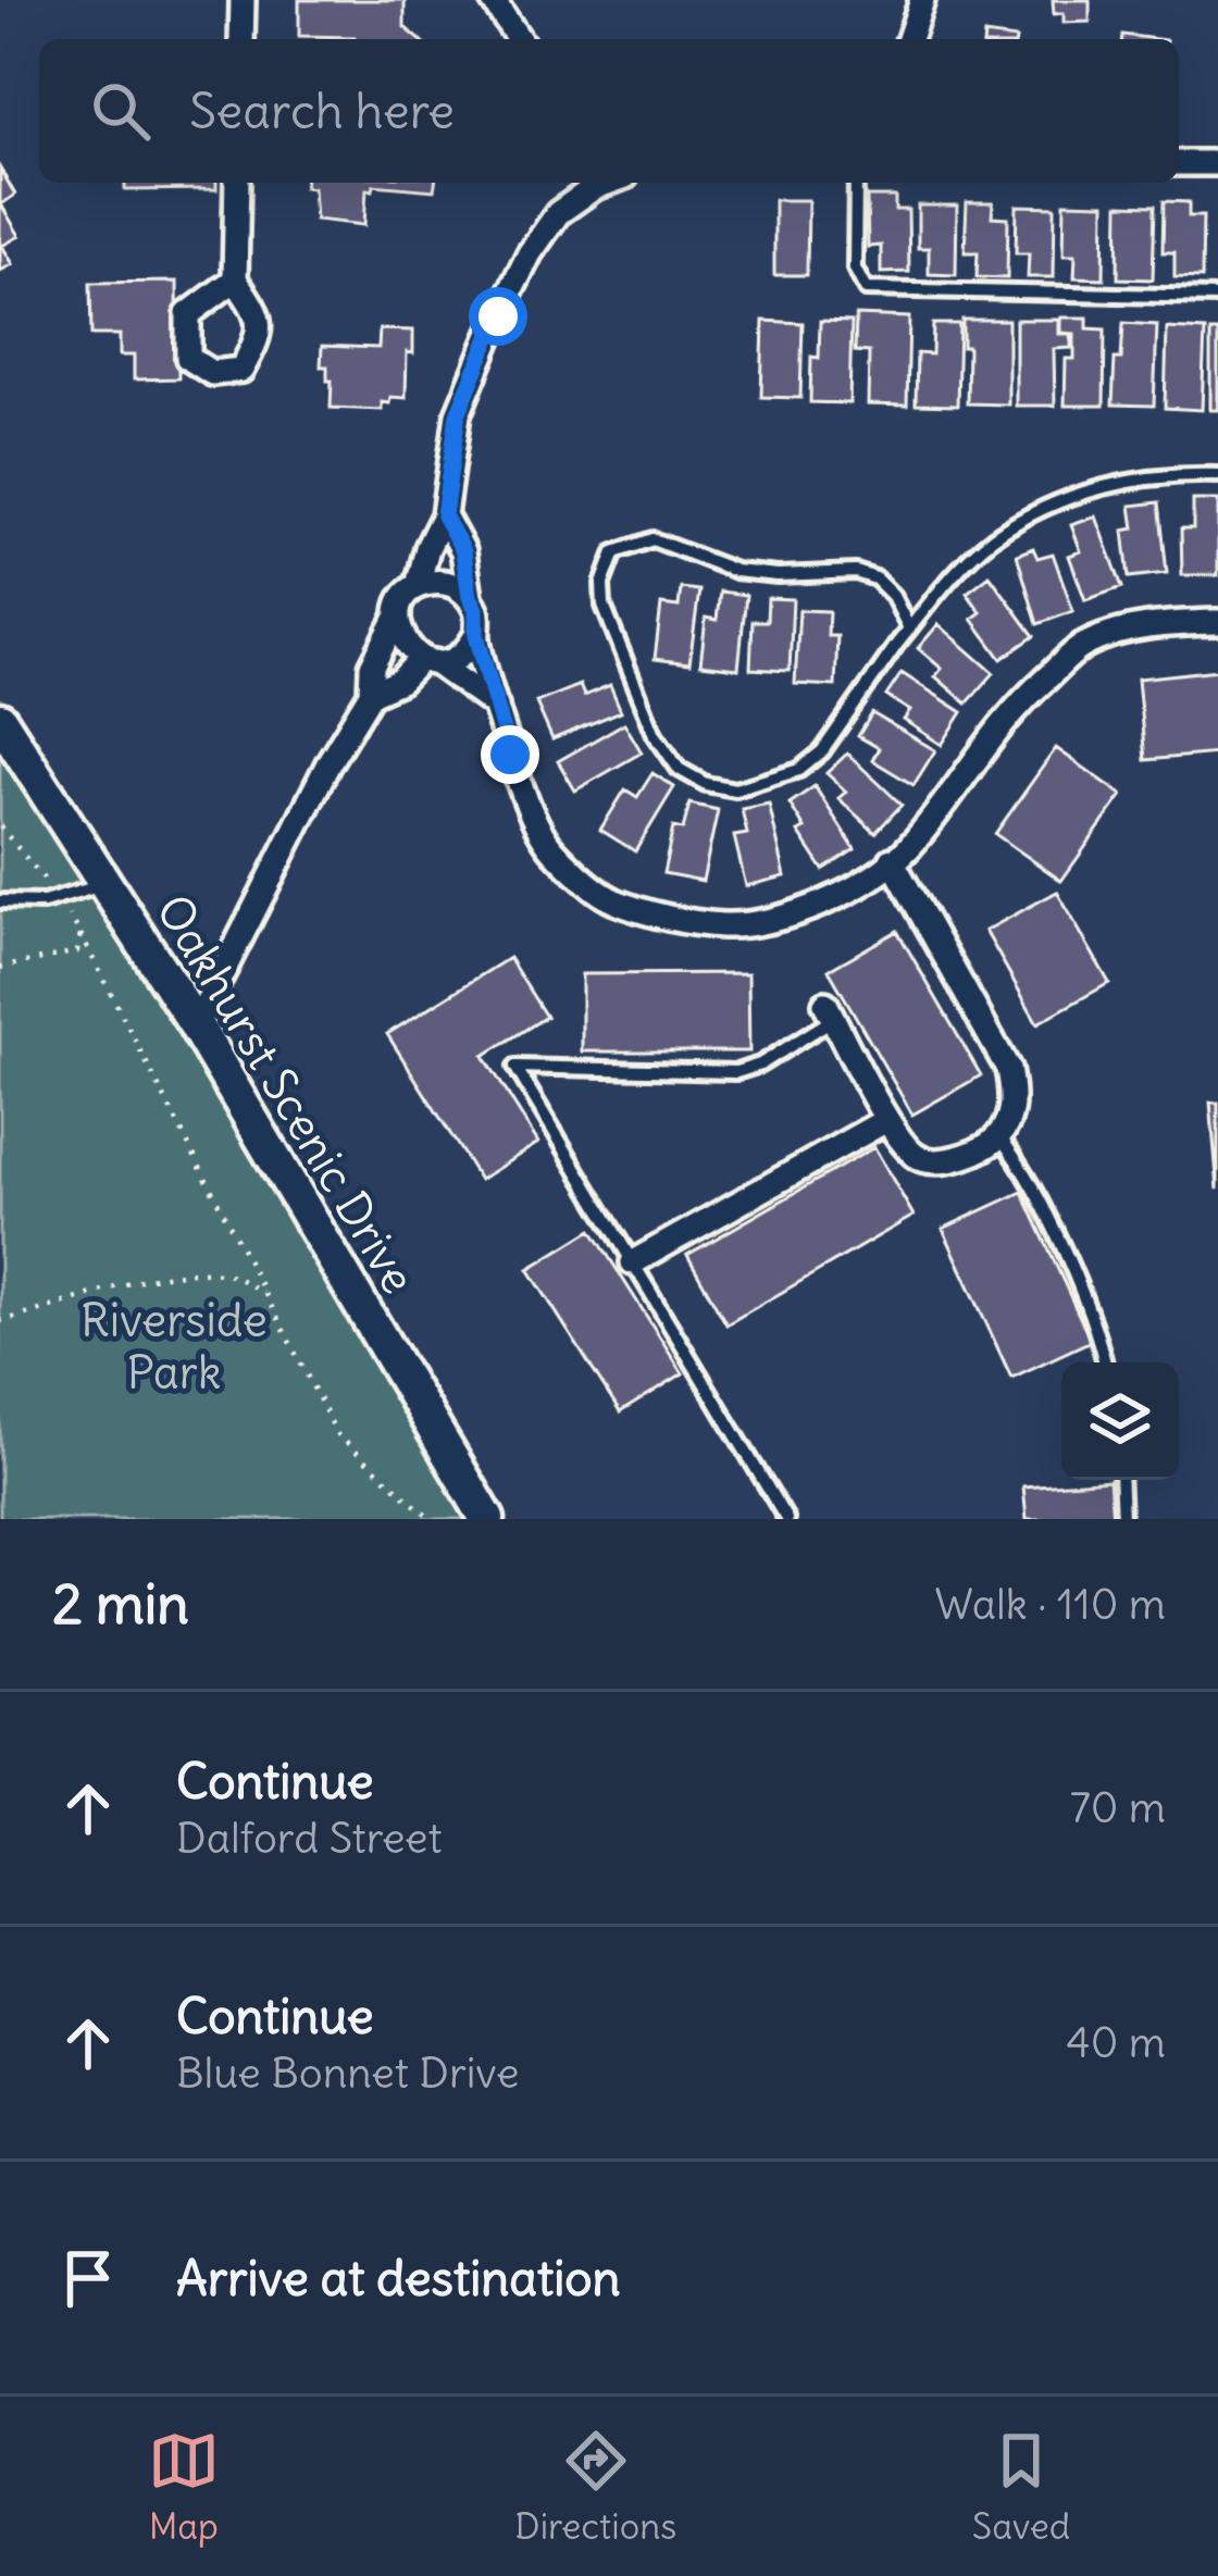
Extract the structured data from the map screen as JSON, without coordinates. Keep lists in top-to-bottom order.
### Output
{
  "streets": {
    "street": ["Oakhurst Scenic Drive"]
  },
  "parks": ["Riverside Park"],
  "page": {
    "search": "Search here",
    "heading": ["2 min", "Walk · 110 m"],
    "list": [
      ["Continue", "Dalford Street", "70 m"],
      ["Continue", "Blue Bonnet Drive", "40 m"],
      "Arrive at destination"
    ],
    "nav": ["Map", "Directions", "Saved"]
  }
}
